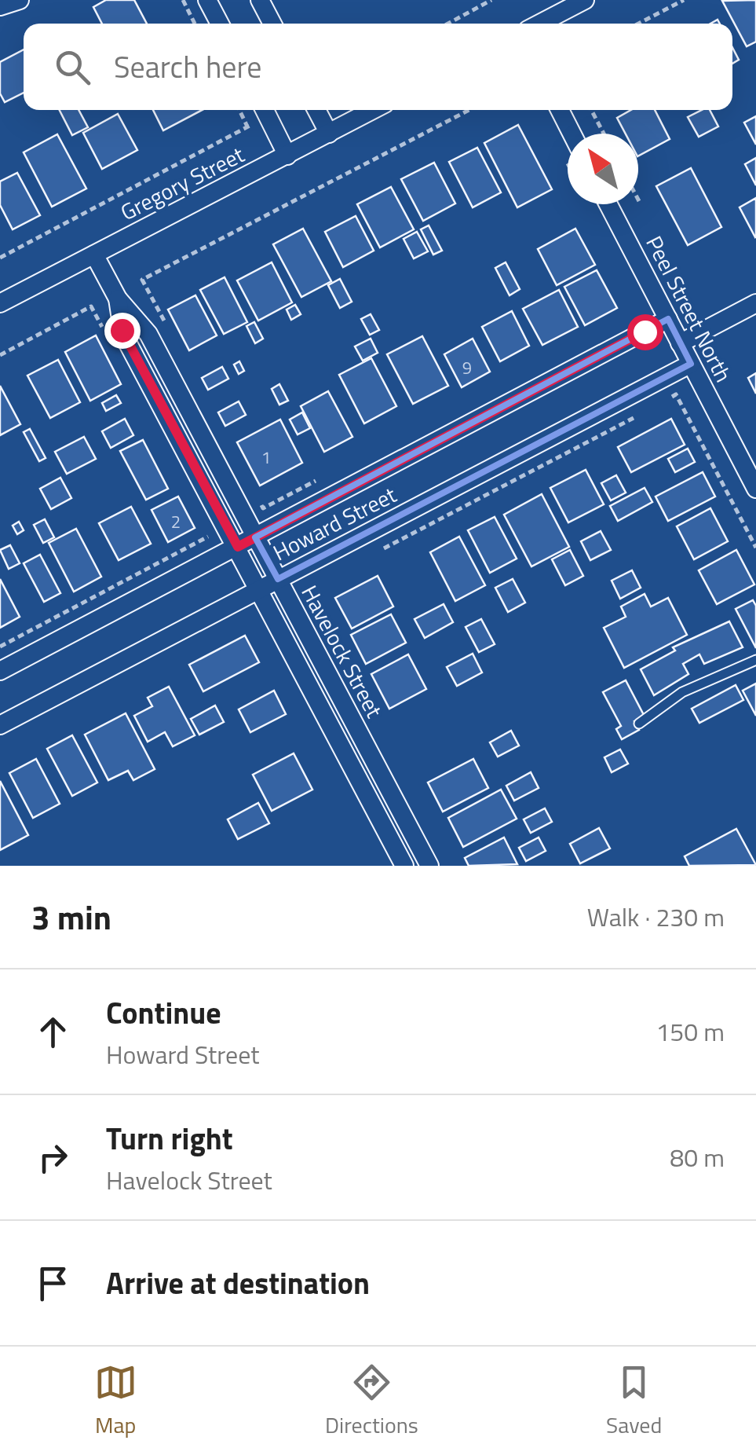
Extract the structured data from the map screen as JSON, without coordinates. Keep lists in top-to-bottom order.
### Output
{
  "streets": {
    "street": [
      "Gregory Street",
      "Peel Street North",
      "Howard Street",
      "Havelock Street"
    ]
  },
  "crossings": [
    ["Gregory Street", "Havelock Street"],
    ["Peel Street North", "Howard Street"],
    ["Howard Street", "Havelock Street"]
  ],
  "house_numbers": ["9", "1", "2"],
  "north": "top left",
  "page": {
    "search": "Search here",
    "heading": ["3 min", "Walk · 230 m"],
    "list": [
      ["Continue", "Howard Street", "150 m"],
      ["Turn right", "Havelock Street", "80 m"],
      "Arrive at destination"
    ],
    "nav": ["Map", "Directions", "Saved"]
  }
}
